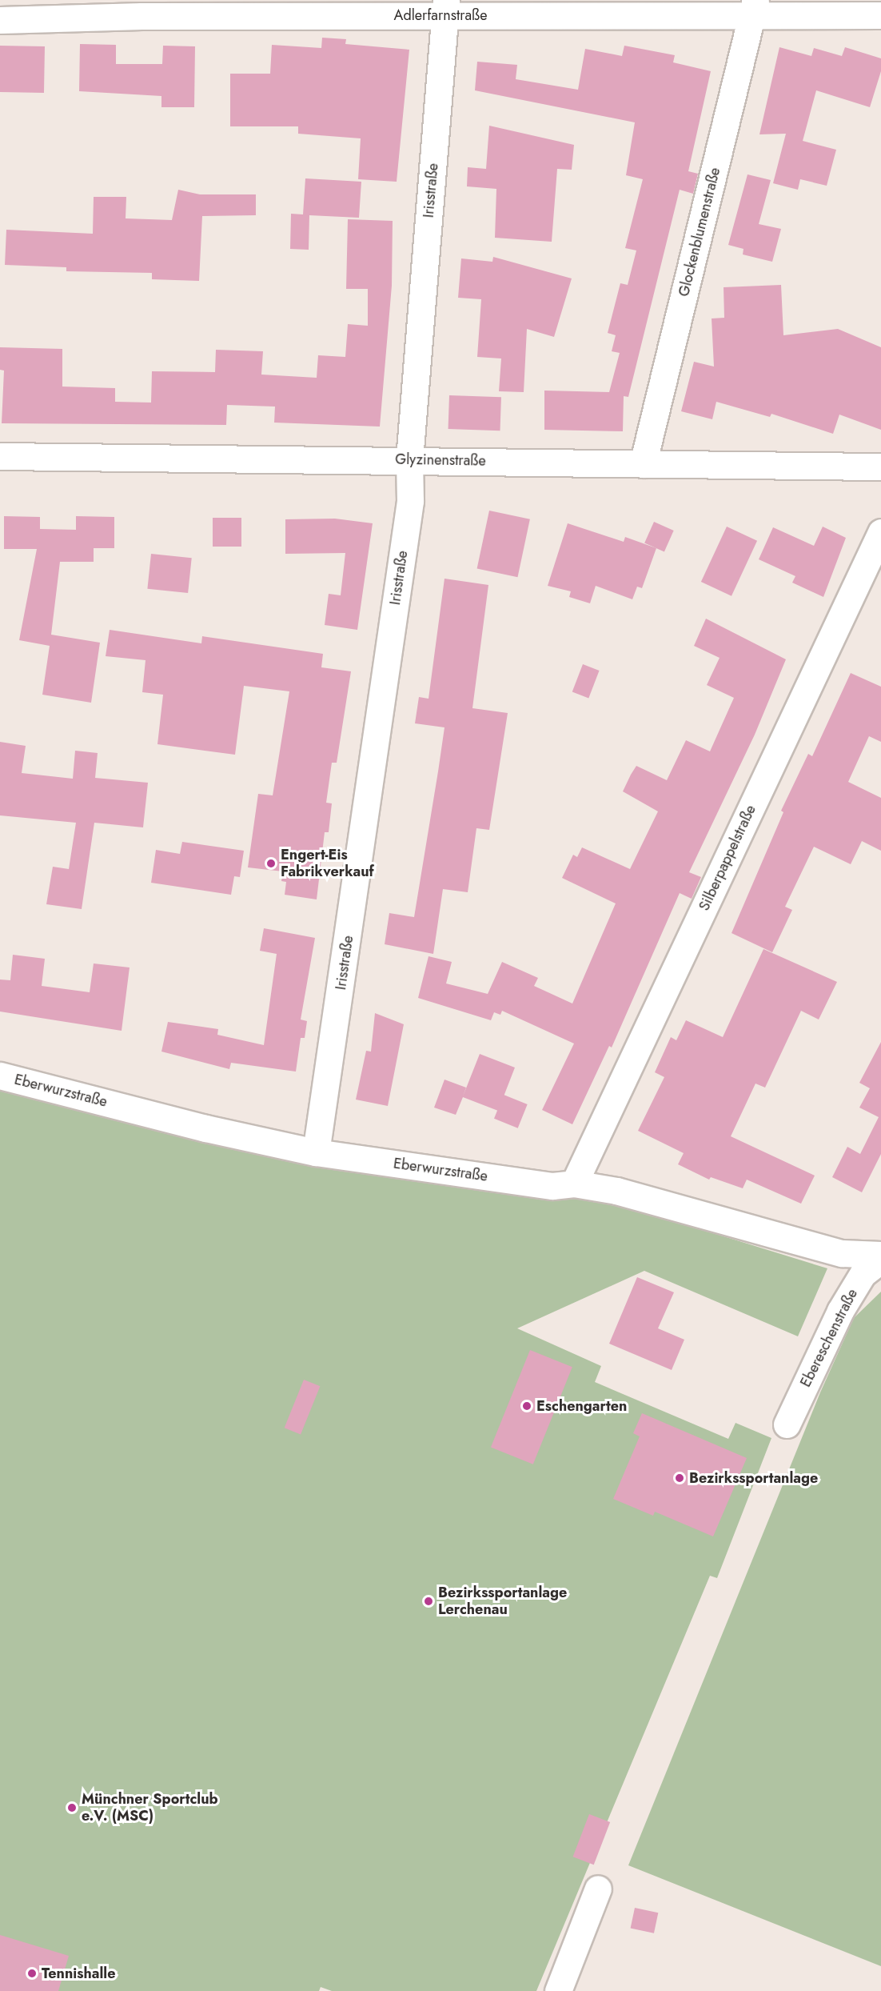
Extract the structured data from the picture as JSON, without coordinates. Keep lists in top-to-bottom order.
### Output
{
  "streets": {
    "street": [
      "Adlerfarnstraße",
      "Irisstraße",
      "Glockenblumenstraße",
      "Glyzinenstraße",
      "Silberpappelstraße",
      "Eberwurzstraße",
      "Ebereschenstraße"
    ]
  },
  "crossings": [
    ["Adlerfarnstraße", "Irisstraße"],
    ["Adlerfarnstraße", "Glockenblumenstraße"],
    ["Irisstraße", "Glyzinenstraße"],
    ["Irisstraße", "Eberwurzstraße"],
    ["Glockenblumenstraße", "Glyzinenstraße"],
    ["Silberpappelstraße", "Eberwurzstraße"]
  ],
  "places": [
    "Engert-Eis Fabrikverkauf",
    "Eschengarten",
    "Bezirkssportanlage",
    "Bezirkssportanlage Lerchenau",
    "Münchner Sportclub e.V. (MSC)",
    "Tennishalle"
  ]
}
